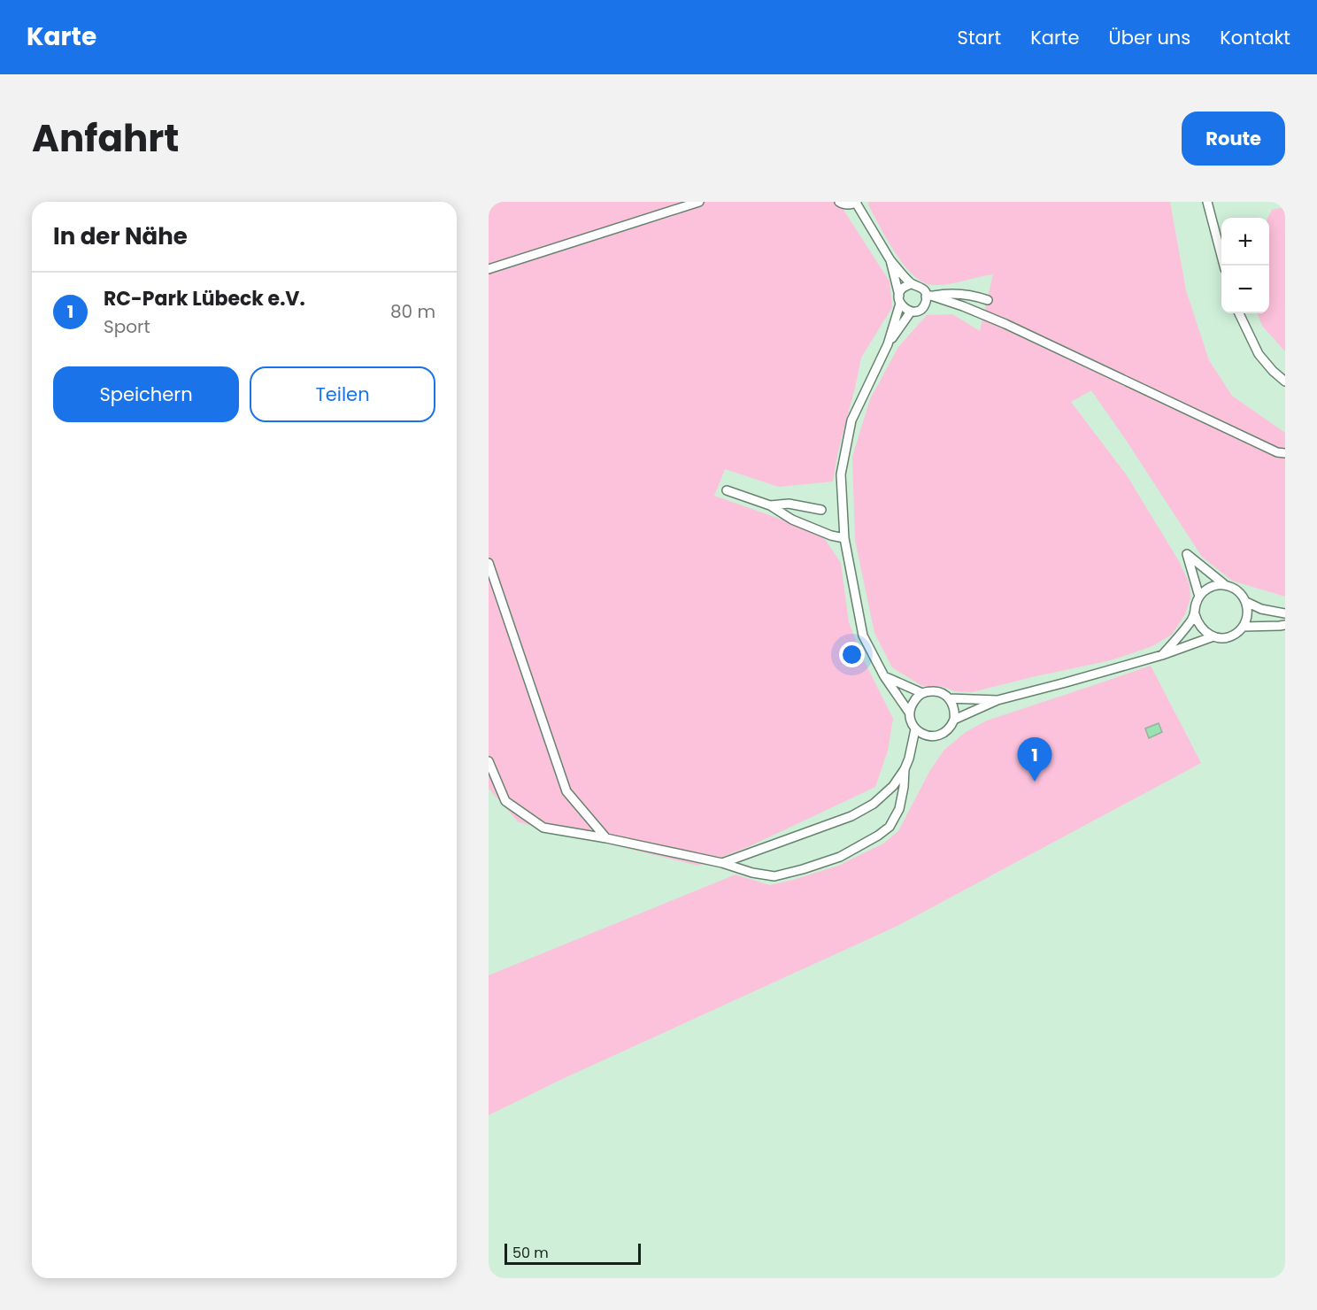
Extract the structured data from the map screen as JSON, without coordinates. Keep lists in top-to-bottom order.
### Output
{
  "scale_bar": "50 m",
  "page": {
    "header": "Karte",
    "nav": [
      "Start",
      "Karte",
      "Über uns",
      "Kontakt"
    ],
    "title": "Anfahrt",
    "buttons": [
      "Route",
      ["Speichern", "Teilen"]
    ],
    "heading": "In der Nähe",
    "map_buttons": ["+", "−"],
    "list": [
      {
        "mark": "1",
        "name": "RC-Park Lübeck e.V.",
        "note": "Sport",
        "value": "80 m"
      }
    ],
    "pins": "1",
    "scale": "50 m"
  }
}
